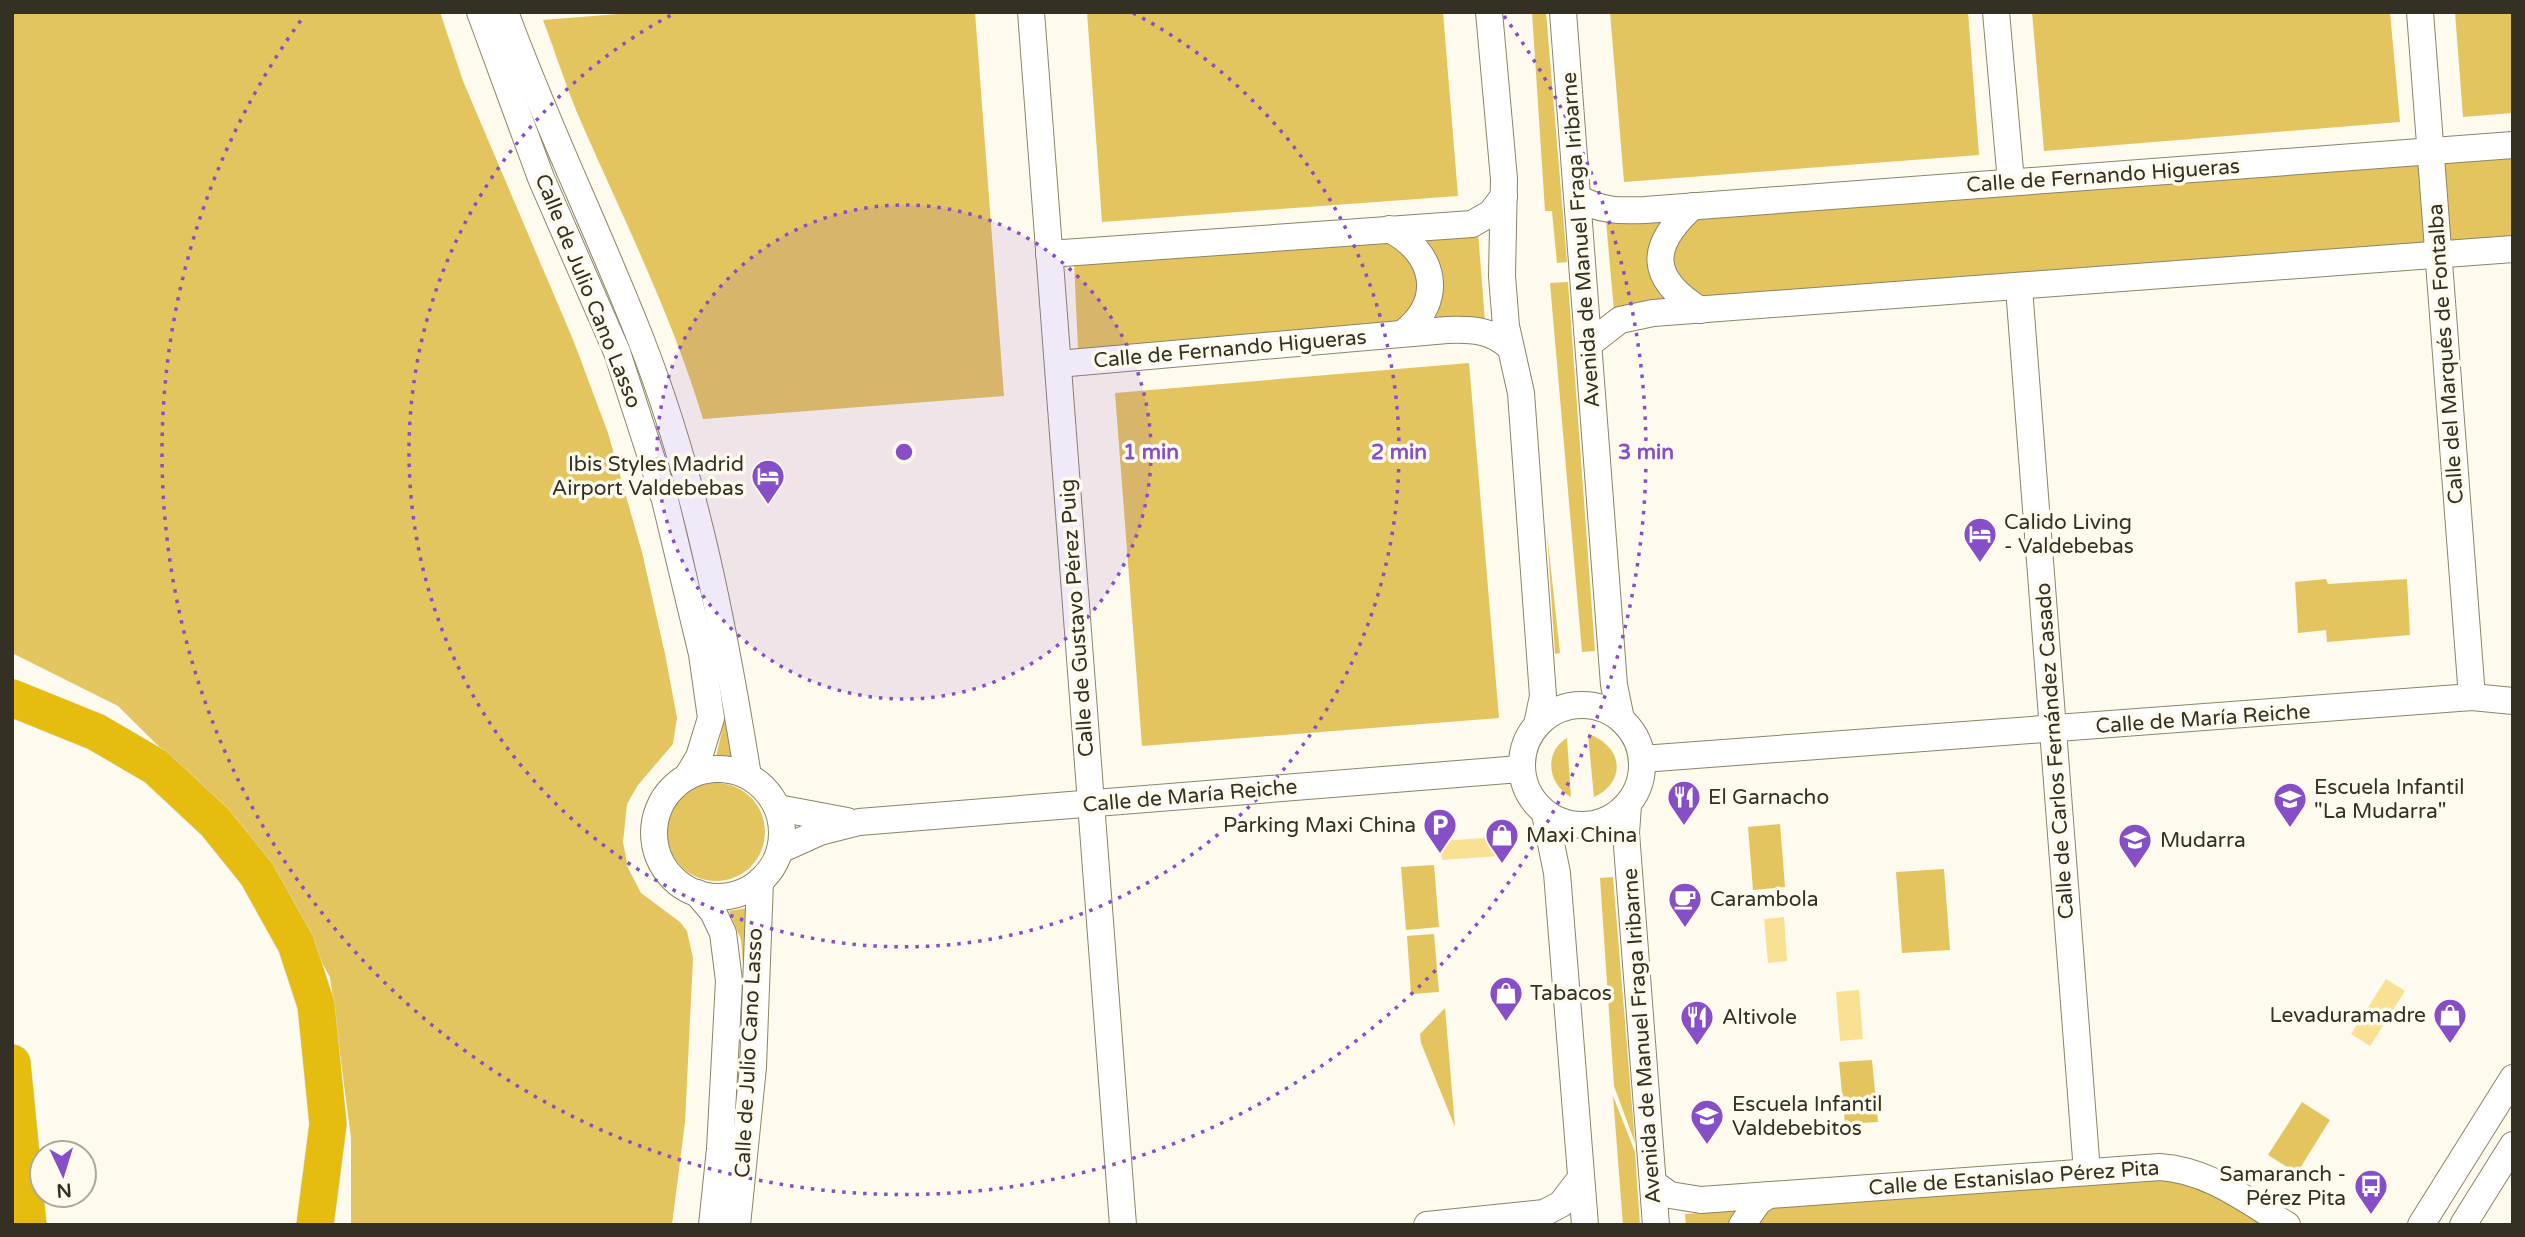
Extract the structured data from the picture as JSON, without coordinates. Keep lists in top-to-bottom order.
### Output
{
  "streets": {
    "street": [
      "Calle de Fernando Higueras",
      "Avenida de Manuel Fraga Iribarne",
      "Calle de Julio Cano Lasso",
      "Calle del Marqués de Fontalba",
      "Calle de Gustavo Pérez Puig",
      "Calle de María Reiche",
      "Calle de Carlos Fernández Casado",
      "Calle de Estanislao Pérez Pita"
    ]
  },
  "crossings": [
    ["Calle de Fernando Higueras", "Avenida de Manuel Fraga Iribarne"],
    ["Calle de Fernando Higueras", "Calle del Marqués de Fontalba"],
    ["Calle de Fernando Higueras", "Calle de Gustavo Pérez Puig"],
    ["Avenida de Manuel Fraga Iribarne", "Calle de María Reiche"],
    ["Avenida de Manuel Fraga Iribarne", "Calle de Estanislao Pérez Pita"],
    ["Calle de Julio Cano Lasso", "Calle de María Reiche"],
    ["Calle del Marqués de Fontalba", "Calle de María Reiche"],
    ["Calle de Gustavo Pérez Puig", "Calle de María Reiche"],
    ["Calle de María Reiche", "Calle de Carlos Fernández Casado"],
    ["Calle de Carlos Fernández Casado", "Calle de Estanislao Pérez Pita"]
  ],
  "places": {
    "hotel": ["Ibis Styles Madrid Airport Valdebebas", "Calido Living - Valdebebas"],
    "restaurant": ["El Garnacho", "Altivole"],
    "school or university": ["Escuela Infantil \"La Mudarra\"", "Mudarra", "Escuela Infantil Valdebebitos"],
    "parking": ["Parking Maxi China"],
    "shop": ["Maxi China", "Tabacos", "Levaduramadre"],
    "cafe": ["Carambola"],
    "bus stop": ["Samaranch - Pérez Pita"]
  },
  "north": "bottom",
  "rings": ["1 min", "2 min", "3 min"]
}
